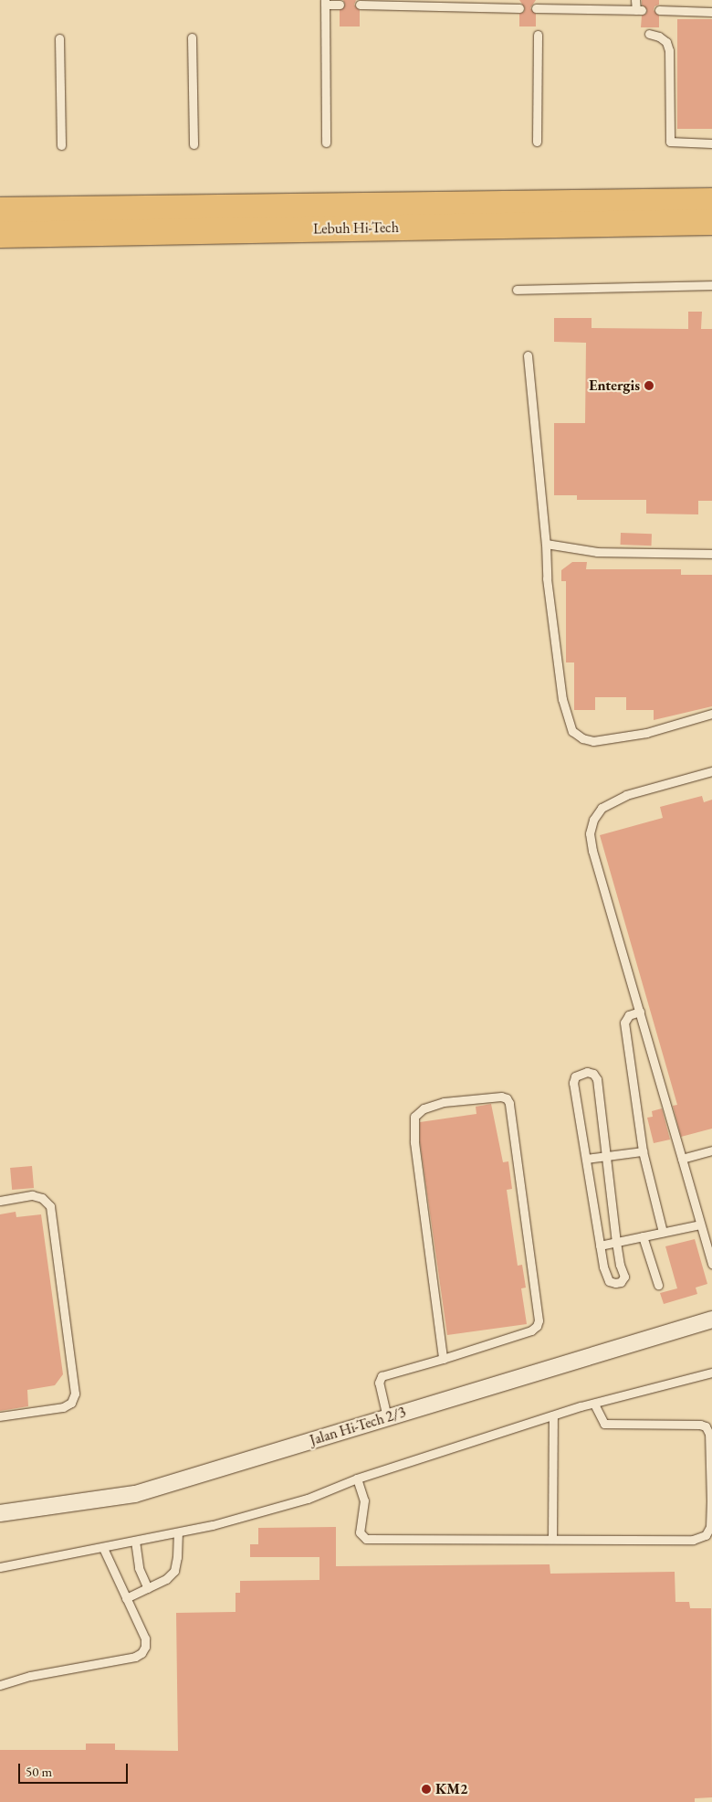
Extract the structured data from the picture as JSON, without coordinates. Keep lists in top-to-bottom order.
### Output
{
  "streets": {
    "main road": ["Lebuh Hi-Tech"],
    "street": ["Jalan Hi-Tech 2/3"]
  },
  "places": ["Entergis", "KM2"],
  "scale_bar": "50 m"
}
